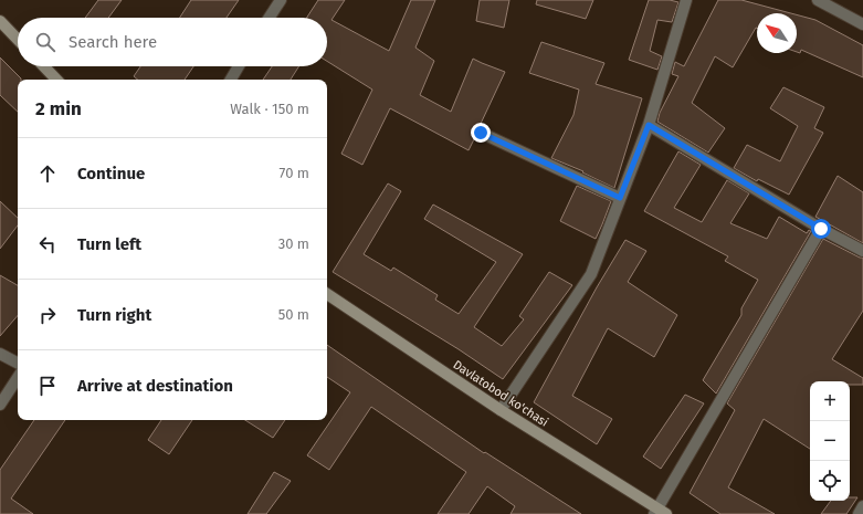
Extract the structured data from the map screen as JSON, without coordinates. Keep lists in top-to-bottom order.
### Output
{
  "streets": {
    "street": ["Davlatobod ko'chasi"]
  },
  "north": "top left",
  "page": {
    "search": "Search here",
    "heading": ["2 min", "Walk · 150 m"],
    "list": [
      ["Continue", "70 m"],
      ["Turn left", "30 m"],
      ["Turn right", "50 m"],
      "Arrive at destination"
    ],
    "map_buttons": ["+", "−"]
  }
}
